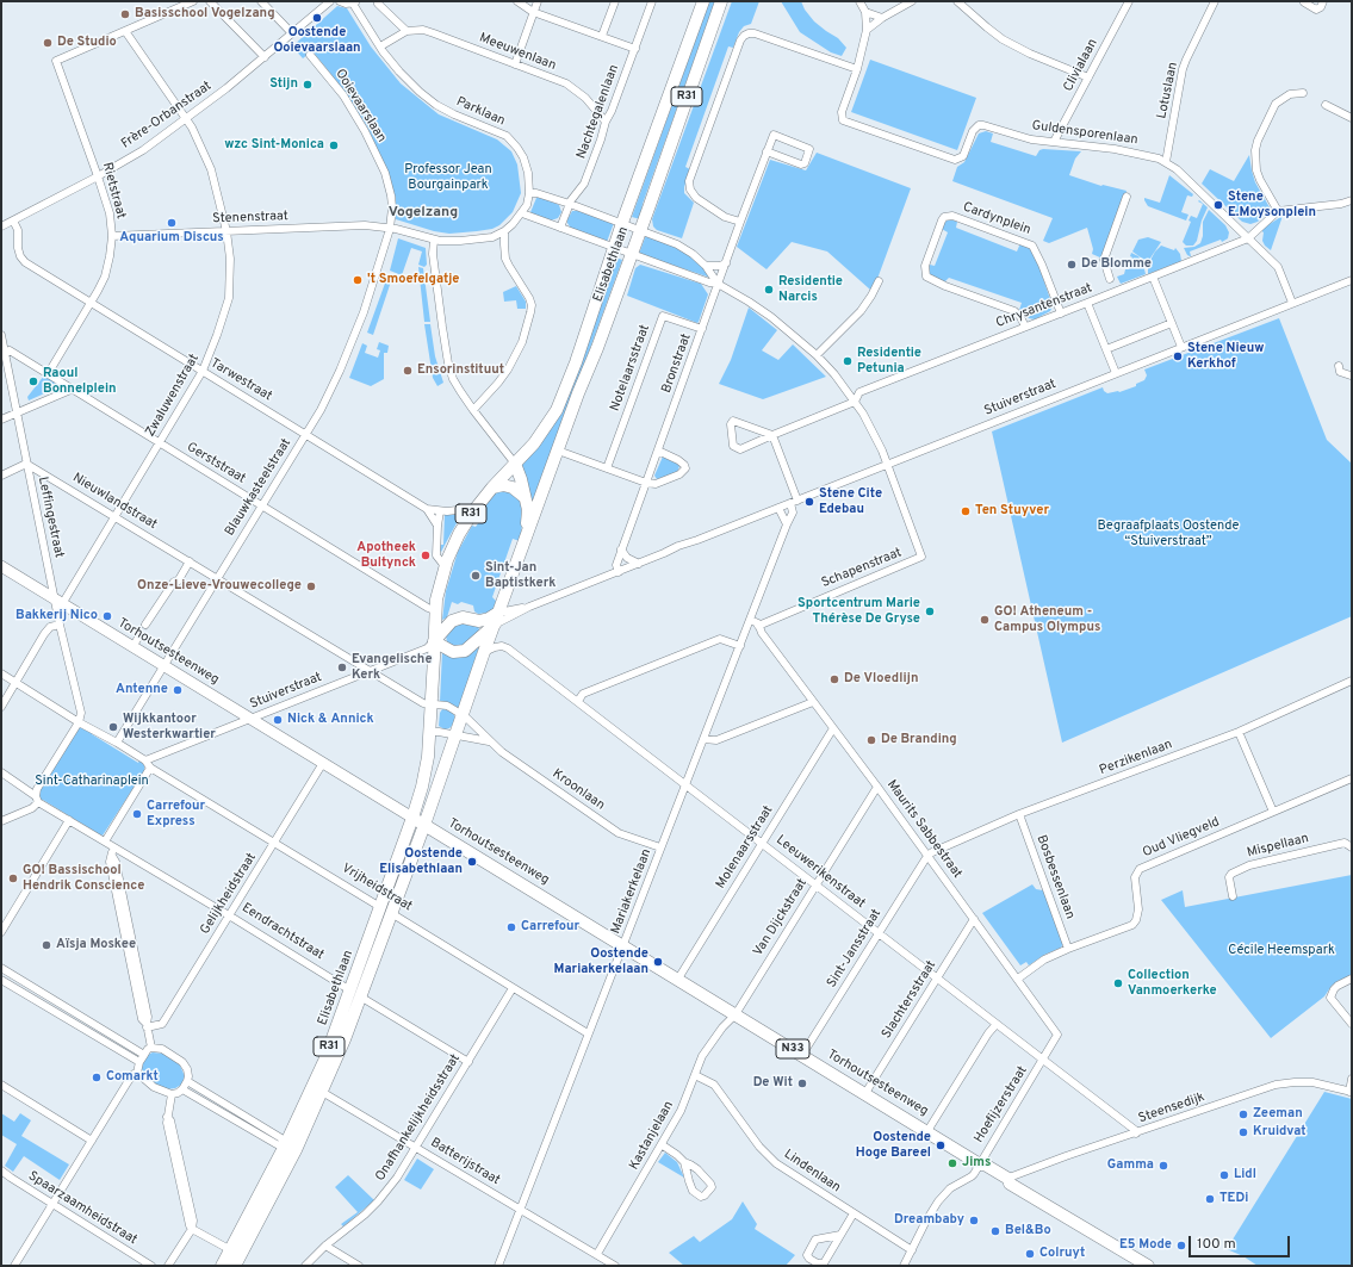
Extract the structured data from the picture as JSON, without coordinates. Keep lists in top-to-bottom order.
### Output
{
  "streets": {
    "main road": [
      "R31",
      "Elisabethlaan",
      "Torhoutsesteenweg",
      "N33"
    ],
    "street": [
      "Meeuwenlaan",
      "Clivialaan",
      "Lotuslaan",
      "Ooievaarslaan",
      "Parklaan",
      "Nachtegalenlaan",
      "Frère-Orbanstraat",
      "Guldensporenlaan",
      "Rietstraat",
      "Stenenstraat",
      "Cardynplein",
      "Chrysantenstraat",
      "Bronstraat",
      "Notelaarsstraat",
      "Tarwestraat",
      "Zwaluwenstraat",
      "Stuiverstraat",
      "Gerststraat",
      "Blauwkasteelstraat",
      "Nieuwlandstraat",
      "Leffingestraat",
      "Schapenstraat",
      "Perzikenlaan",
      "Kroonlaan",
      "Maurits Sabbestraat",
      "Oud Vliegveld",
      "Mispellaan",
      "Molenaarsstraat",
      "Leeuwerikenstraat",
      "Bosbessenlaan",
      "Vrijheidstraat",
      "Mariakerkelaan",
      "Gelijkheidstraat",
      "Van Dijckstraat",
      "Eendrachtstraat",
      "Sint-Jansstraat",
      "Slachtersstraat",
      "Hoefijzerstraat",
      "Steensedijk",
      "Onafhankelijkheidsstraat",
      "Kastanjelaan",
      "Batterijstraat",
      "Lindenlaan",
      "Spaarzaamheidstraat"
    ]
  },
  "crossings": [
    ["Meeuwenlaan", "Nachtegalenlaan"],
    ["Clivialaan", "Guldensporenlaan"],
    ["Lotuslaan", "Guldensporenlaan"],
    ["R31", "Elisabethlaan"],
    ["Ooievaarslaan", "Parklaan"],
    ["Ooievaarslaan", "Stenenstraat"],
    ["Ooievaarslaan", "Blauwkasteelstraat"],
    ["Parklaan", "Stenenstraat"],
    ["Parklaan", "Blauwkasteelstraat"],
    ["Frère-Orbanstraat", "Rietstraat"],
    ["Frère-Orbanstraat", "Tarwestraat"],
    ["Frère-Orbanstraat", "Zwaluwenstraat"],
    ["Guldensporenlaan", "Chrysantenstraat"],
    ["Guldensporenlaan", "Stuiverstraat"],
    ["Rietstraat", "Stenenstraat"],
    ["Rietstraat", "Tarwestraat"],
    ["Rietstraat", "Zwaluwenstraat"],
    ["Rietstraat", "Gerststraat"],
    ["Stenenstraat", "Zwaluwenstraat"],
    ["Stenenstraat", "Blauwkasteelstraat"],
    ["Cardynplein", "Chrysantenstraat"],
    ["Elisabethlaan", "Tarwestraat"],
    ["Elisabethlaan", "Stuiverstraat"],
    ["Elisabethlaan", "Gerststraat"],
    ["Elisabethlaan", "Nieuwlandstraat"],
    ["Elisabethlaan", "Torhoutsesteenweg"],
    ["Elisabethlaan", "Kroonlaan"],
    ["Elisabethlaan", "Leeuwerikenstraat"],
    ["Elisabethlaan", "Vrijheidstraat"],
    ["Elisabethlaan", "Eendrachtstraat"],
    ["Elisabethlaan", "Batterijstraat"],
    ["Bronstraat", "Notelaarsstraat"],
    ["Bronstraat", "Stuiverstraat"],
    ["Tarwestraat", "Zwaluwenstraat"],
    ["Tarwestraat", "Blauwkasteelstraat"],
    ["Zwaluwenstraat", "Gerststraat"],
    ["Zwaluwenstraat", "Nieuwlandstraat"],
    ["Zwaluwenstraat", "Leffingestraat"],
    ["Zwaluwenstraat", "Torhoutsesteenweg"],
    ["Stuiverstraat", "Nieuwlandstraat"],
    ["Stuiverstraat", "Schapenstraat"],
    ["Stuiverstraat", "Torhoutsesteenweg"],
    ["Stuiverstraat", "Vrijheidstraat"],
    ["Stuiverstraat", "Mariakerkelaan"],
    ["Gerststraat", "Blauwkasteelstraat"],
    ["Blauwkasteelstraat", "Nieuwlandstraat"],
    ["Blauwkasteelstraat", "Torhoutsesteenweg"],
    ["Nieuwlandstraat", "Leffingestraat"],
    ["Leffingestraat", "Torhoutsesteenweg"],
    ["Schapenstraat", "Maurits Sabbestraat"],
    ["Torhoutsesteenweg", "Molenaarsstraat"],
    ["Torhoutsesteenweg", "Mariakerkelaan"],
    ["Torhoutsesteenweg", "Gelijkheidstraat"],
    ["Torhoutsesteenweg", "Van Dijckstraat"],
    ["Torhoutsesteenweg", "Sint-Jansstraat"],
    ["Torhoutsesteenweg", "Slachtersstraat"],
    ["Torhoutsesteenweg", "Hoefijzerstraat"],
    ["Torhoutsesteenweg", "Steensedijk"],
    ["Torhoutsesteenweg", "Kastanjelaan"],
    ["Perzikenlaan", "Maurits Sabbestraat"],
    ["Perzikenlaan", "Bosbessenlaan"],
    ["Perzikenlaan", "Sint-Jansstraat"],
    ["Kroonlaan", "Mariakerkelaan"],
    ["Maurits Sabbestraat", "Oud Vliegveld"],
    ["Maurits Sabbestraat", "Molenaarsstraat"],
    ["Maurits Sabbestraat", "Leeuwerikenstraat"],
    ["Maurits Sabbestraat", "Mariakerkelaan"],
    ["Maurits Sabbestraat", "Van Dijckstraat"],
    ["Maurits Sabbestraat", "Sint-Jansstraat"],
    ["Maurits Sabbestraat", "Slachtersstraat"],
    ["Maurits Sabbestraat", "Hoefijzerstraat"],
    ["Oud Vliegveld", "Bosbessenlaan"],
    ["Molenaarsstraat", "Leeuwerikenstraat"],
    ["Leeuwerikenstraat", "Mariakerkelaan"],
    ["Leeuwerikenstraat", "Van Dijckstraat"],
    ["Leeuwerikenstraat", "Sint-Jansstraat"],
    ["Leeuwerikenstraat", "Slachtersstraat"],
    ["Leeuwerikenstraat", "Hoefijzerstraat"],
    ["Leeuwerikenstraat", "Steensedijk"],
    ["Vrijheidstraat", "Mariakerkelaan"],
    ["Vrijheidstraat", "Gelijkheidstraat"],
    ["Vrijheidstraat", "Onafhankelijkheidsstraat"],
    ["Mariakerkelaan", "Batterijstraat"],
    ["Gelijkheidstraat", "Eendrachtstraat"],
    ["Van Dijckstraat", "Kastanjelaan"],
    ["Eendrachtstraat", "Onafhankelijkheidsstraat"],
    ["Onafhankelijkheidsstraat", "Batterijstraat"],
    ["Kastanjelaan", "Batterijstraat"],
    ["Kastanjelaan", "Lindenlaan"]
  ],
  "districts": ["Vogelzang"],
  "parks": [
    "Professor Jean Bourgainpark",
    "Begraafplaats Oostende “Stuiverstraat”",
    "Sint-Catharinaplein",
    "Cécile Heemspark"
  ],
  "places": [
    "Basisschool Vogelzang",
    "Oostende Ooievaarslaan",
    "De Studio",
    "Stijn",
    "wzc Sint-Monica",
    "Stene E.Moysonplein",
    "Aquarium Discus",
    "De Blomme",
    "'t Smoefelgatje",
    "Residentie Narcis",
    "Stene Nieuw Kerkhof",
    "Residentie Petunia",
    "Ensorinstituut",
    "Raoul Bonnelplein",
    "Stene Cite Edebau",
    "Ten Stuyver",
    "Apotheek Bultynck",
    "Sint-Jan Baptistkerk",
    "Onze-Lieve-Vrouwecollege",
    "Sportcentrum Marie Thérèse De Gryse",
    "Bakkerij Nico",
    "GO! Atheneum - Campus Olympus",
    "Evangelische Kerk",
    "De Vloedlijn",
    "Antenne",
    "Nick & Annick",
    "Wijkkantoor Westerkwartier",
    "De Branding",
    "Carrefour Express",
    "Oostende Elisabethlaan",
    "GO! Bassischool Hendrik Conscience",
    "Carrefour",
    "Aïsja Moskee",
    "Oostende Mariakerkelaan",
    "Collection Vanmoerkerke",
    "Comarkt",
    "De Wit",
    "Zeeman",
    "Kruidvat",
    "Oostende Hoge Bareel",
    "Jims",
    "Gamma",
    "Lidl",
    "TEDi",
    "Dreambaby",
    "Bel&Bo",
    "E5 Mode",
    "Colruyt"
  ],
  "scale_bar": "100 m"
}
